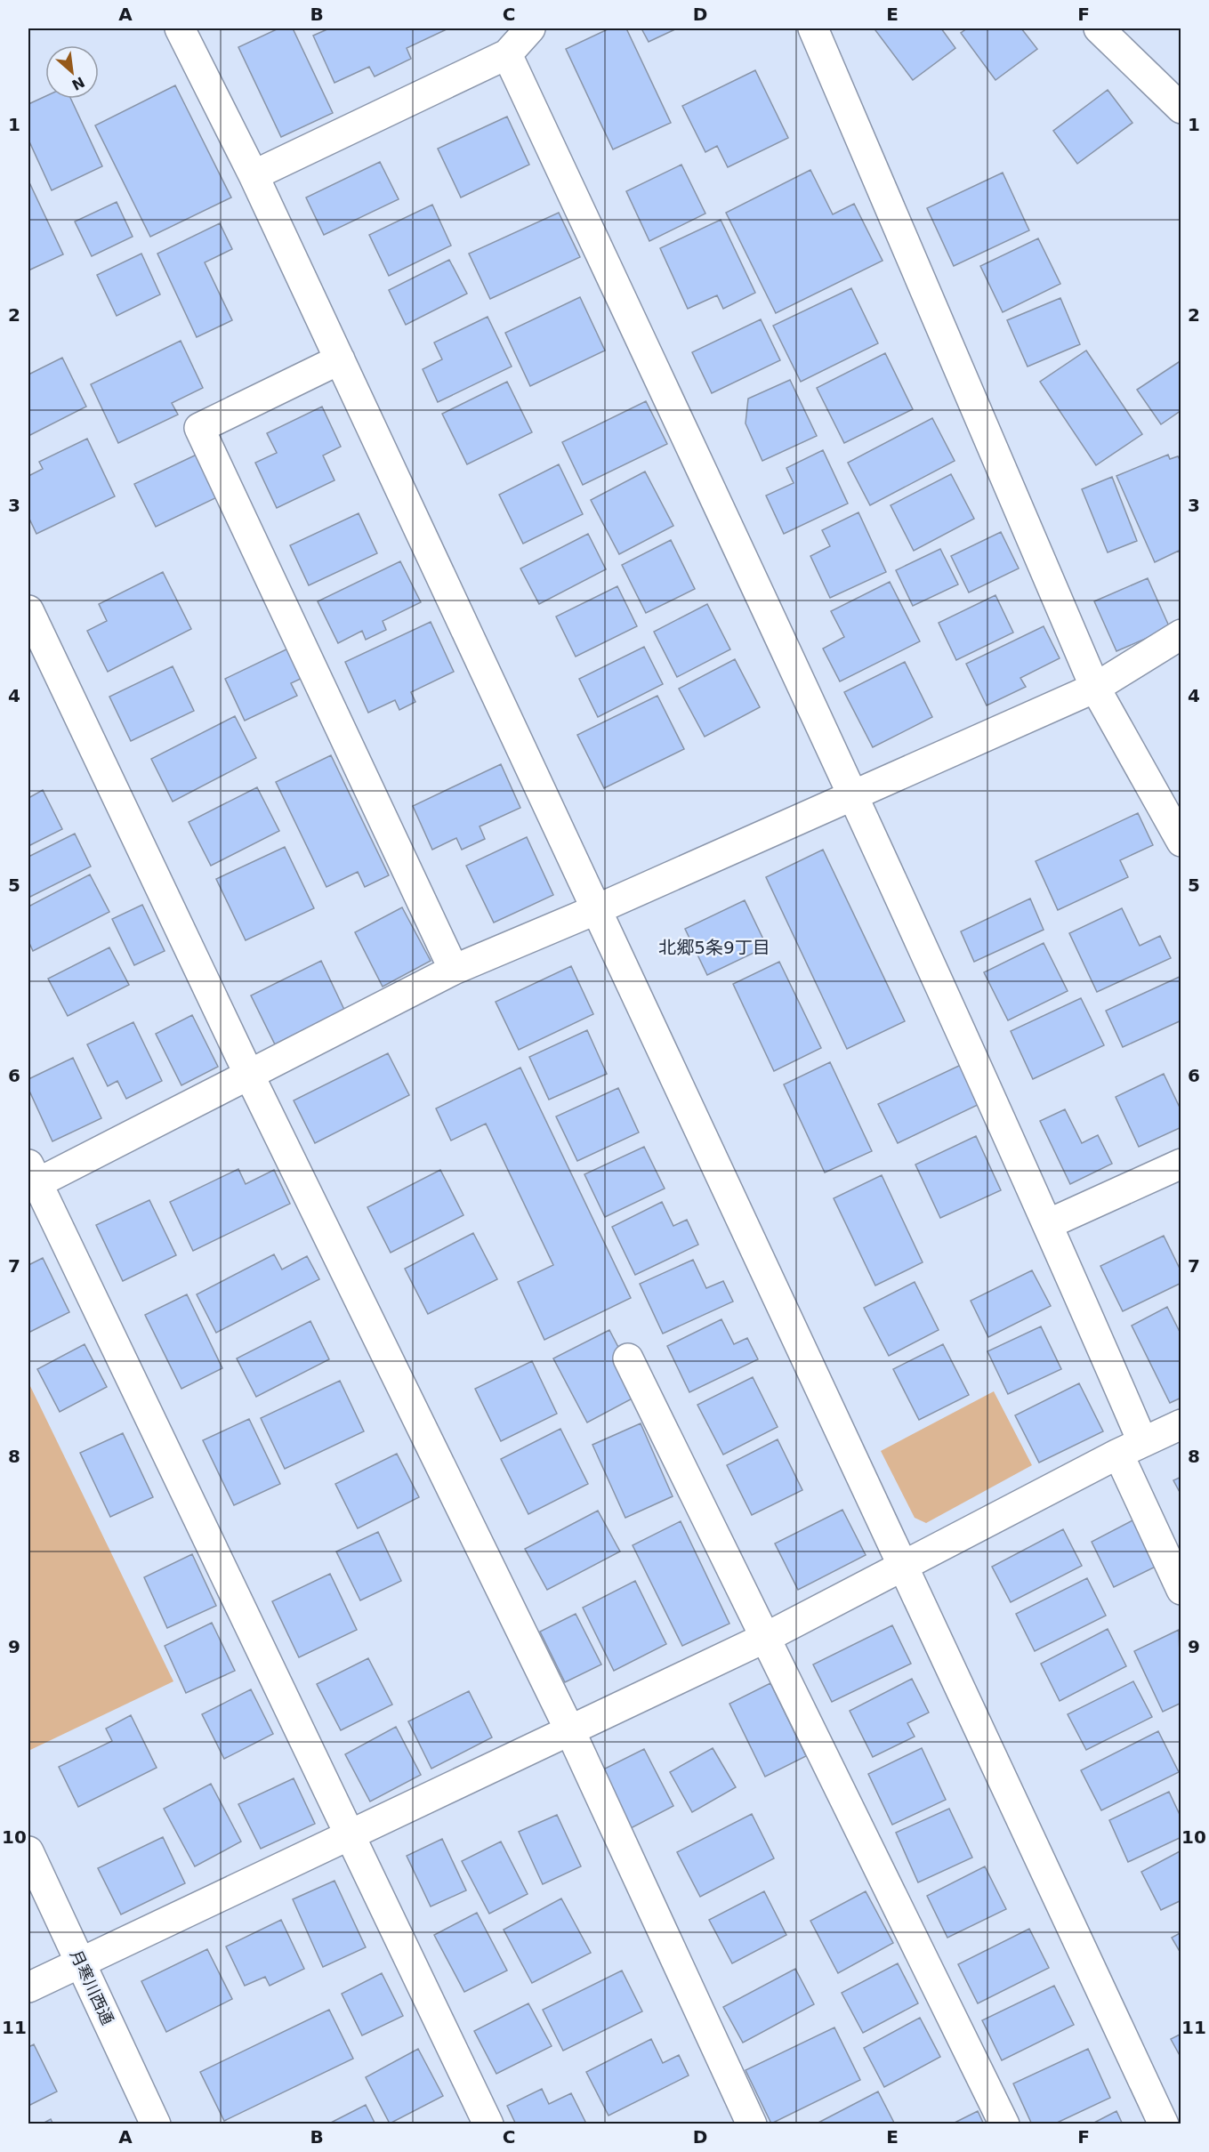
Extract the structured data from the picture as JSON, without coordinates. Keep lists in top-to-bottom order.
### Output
{
  "streets": {
    "street": ["月寒川西通"]
  },
  "districts": ["北郷5条9丁目"],
  "north": "bottom right",
  "grid": {
    "columns": [
      "A",
      "B",
      "C",
      "D",
      "E",
      "F"
    ],
    "rows": [
      "1",
      "2",
      "3",
      "4",
      "5",
      "6",
      "7",
      "8",
      "9",
      "10",
      "11"
    ]
  }
}
